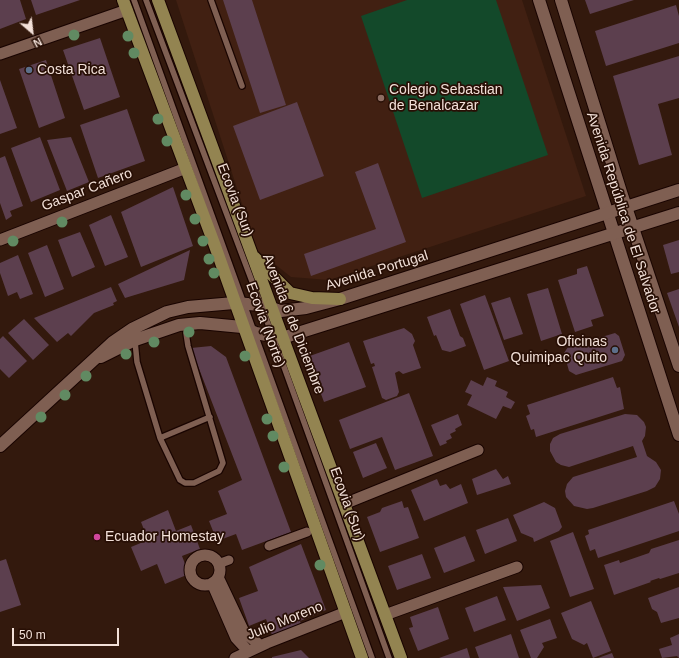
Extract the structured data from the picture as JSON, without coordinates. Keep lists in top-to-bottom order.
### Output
{
  "streets": {
    "main road": ["Avenida República de El Salvador", "Avenida Portugal", "Avenida 6 de Diciembre"],
    "street": ["Gaspar Cañero", "Julio Moreno"],
    "lane": ["Ecovia (Sur)", "Ecovia (Norte)"]
  },
  "crossings": [
    ["Ecovia (Sur)", "Avenida Portugal"],
    ["Ecovia (Sur)", "Avenida 6 de Diciembre"],
    ["Avenida República de El Salvador", "Avenida Portugal"],
    ["Avenida Portugal", "Avenida 6 de Diciembre"],
    ["Avenida Portugal", "Ecovia (Norte)"]
  ],
  "places": [
    "Costa Rica",
    "Colegio Sebastian de Benalcazar",
    "Oficinas Quimipac Quito",
    "Ecuador Homestay"
  ],
  "scale_bar": "50 m",
  "north": "bottom right"
}
